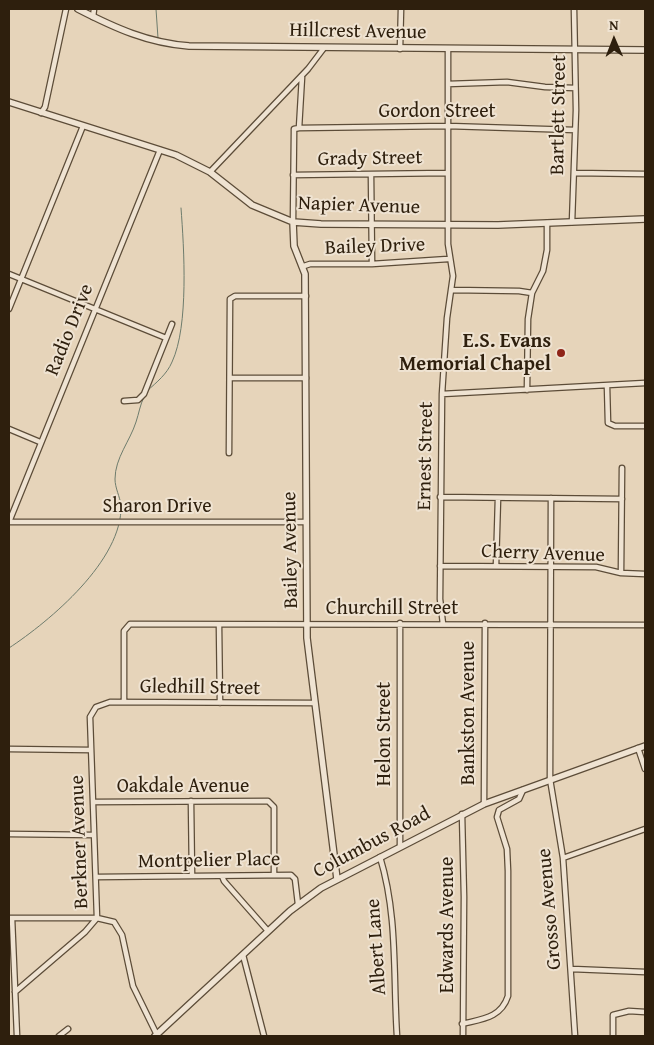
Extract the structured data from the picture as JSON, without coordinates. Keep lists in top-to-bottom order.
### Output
{
  "streets": {
    "street": [
      "Hillcrest Avenue",
      "Gordon Street",
      "Bartlett Street",
      "Grady Street",
      "Napier Avenue",
      "Bailey Drive",
      "Radio Drive",
      "Ernest Street",
      "Sharon Drive",
      "Bailey Avenue",
      "Cherry Avenue",
      "Churchill Street",
      "Gledhill Street",
      "Bankston Avenue",
      "Helon Street",
      "Oakdale Avenue",
      "Berkner Avenue",
      "Columbus Road",
      "Montpelier Place",
      "Grosso Avenue",
      "Edwards Avenue",
      "Albert Lane"
    ]
  },
  "crossings": [
    ["Hillcrest Avenue", "Bartlett Street"],
    ["Hillcrest Avenue", "Ernest Street"],
    ["Gordon Street", "Bartlett Street"],
    ["Gordon Street", "Ernest Street"],
    ["Bartlett Street", "Napier Avenue"],
    ["Grady Street", "Ernest Street"],
    ["Napier Avenue", "Radio Drive"],
    ["Napier Avenue", "Ernest Street"],
    ["Napier Avenue", "Bailey Avenue"],
    ["Bailey Drive", "Ernest Street"],
    ["Bailey Drive", "Bailey Avenue"],
    ["Radio Drive", "Sharon Drive"],
    ["Ernest Street", "Cherry Avenue"],
    ["Ernest Street", "Churchill Street"],
    ["Sharon Drive", "Bailey Avenue"],
    ["Bailey Avenue", "Churchill Street"],
    ["Bailey Avenue", "Gledhill Street"],
    ["Bailey Avenue", "Columbus Road"],
    ["Cherry Avenue", "Grosso Avenue"],
    ["Churchill Street", "Gledhill Street"],
    ["Churchill Street", "Bankston Avenue"],
    ["Churchill Street", "Helon Street"],
    ["Churchill Street", "Grosso Avenue"],
    ["Gledhill Street", "Berkner Avenue"],
    ["Bankston Avenue", "Columbus Road"],
    ["Helon Street", "Columbus Road"],
    ["Oakdale Avenue", "Berkner Avenue"],
    ["Oakdale Avenue", "Montpelier Place"],
    ["Berkner Avenue", "Columbus Road"],
    ["Berkner Avenue", "Montpelier Place"],
    ["Columbus Road", "Montpelier Place"],
    ["Columbus Road", "Grosso Avenue"],
    ["Columbus Road", "Edwards Avenue"],
    ["Columbus Road", "Albert Lane"]
  ],
  "places": ["E.S. Evans Memorial Chapel"],
  "north": "top"
}
